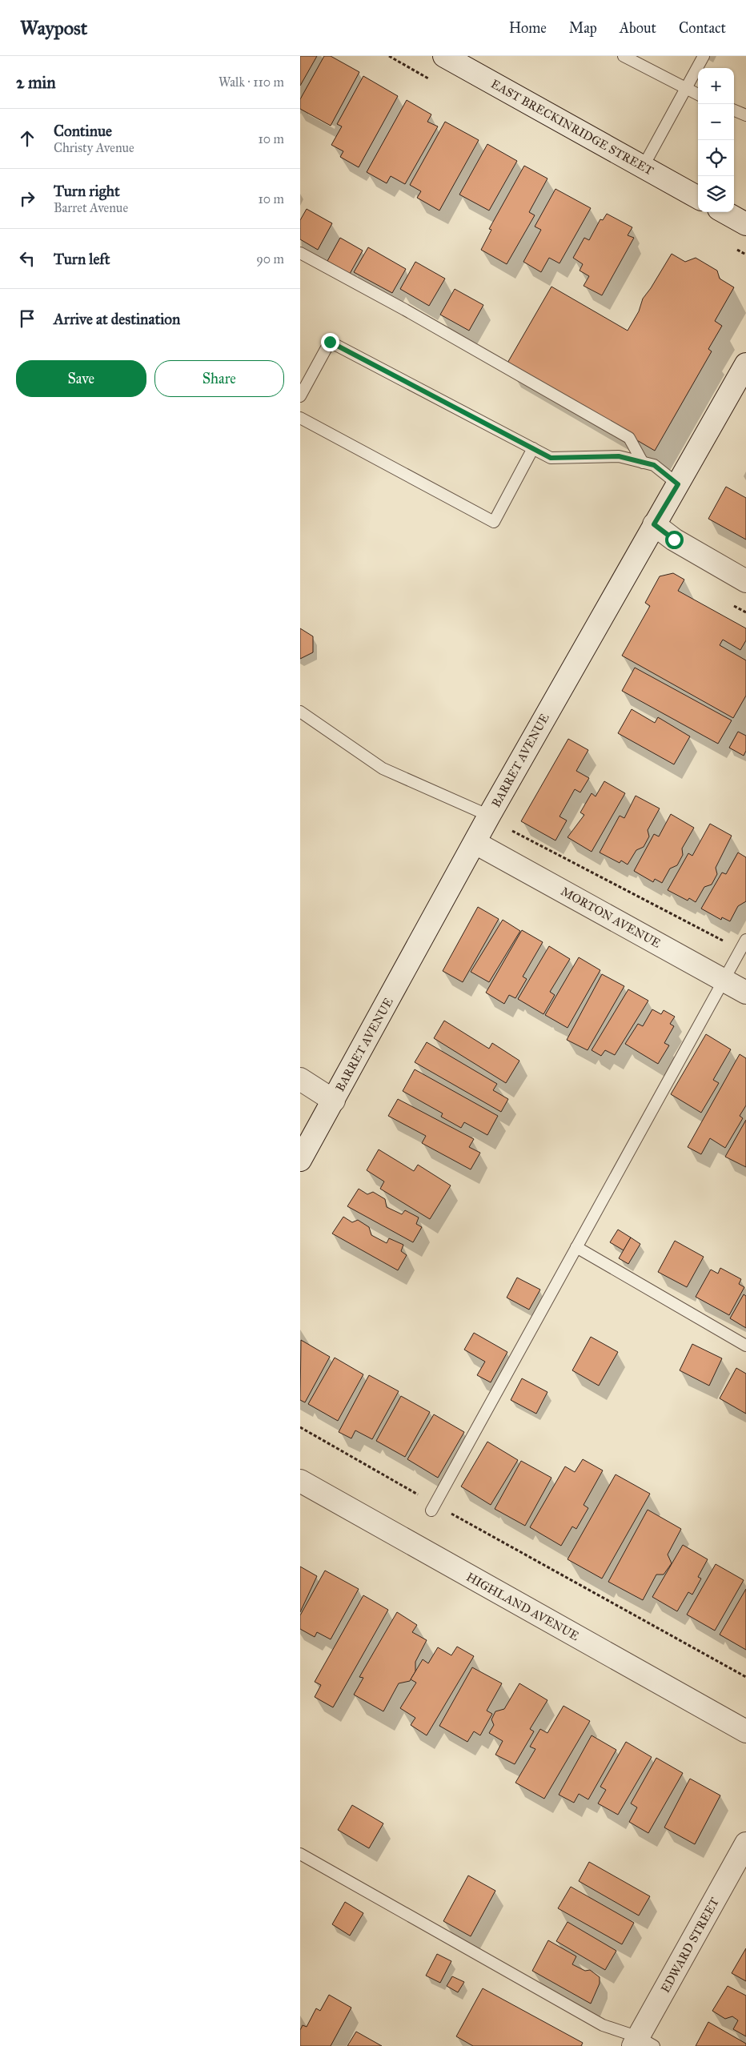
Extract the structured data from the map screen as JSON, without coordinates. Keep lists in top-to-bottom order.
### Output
{
  "streets": {
    "street": [
      "EAST BRECKINRIDGE STREET",
      "BARRET AVENUE",
      "MORTON AVENUE",
      "HIGHLAND AVENUE",
      "EDWARD STREET"
    ]
  },
  "crossings": [
    ["BARRET AVENUE", "MORTON AVENUE"]
  ],
  "page": {
    "header": "Waypost",
    "nav": [
      "Home",
      "Map",
      "About",
      "Contact"
    ],
    "heading": ["2 min", "Walk · 110 m"],
    "map_buttons": ["+", "−"],
    "list": [
      ["Continue", "Christy Avenue", "10 m"],
      ["Turn right", "Barret Avenue", "10 m"],
      ["Turn left", "90 m"],
      "Arrive at destination"
    ],
    "buttons": ["Save", "Share"]
  }
}
